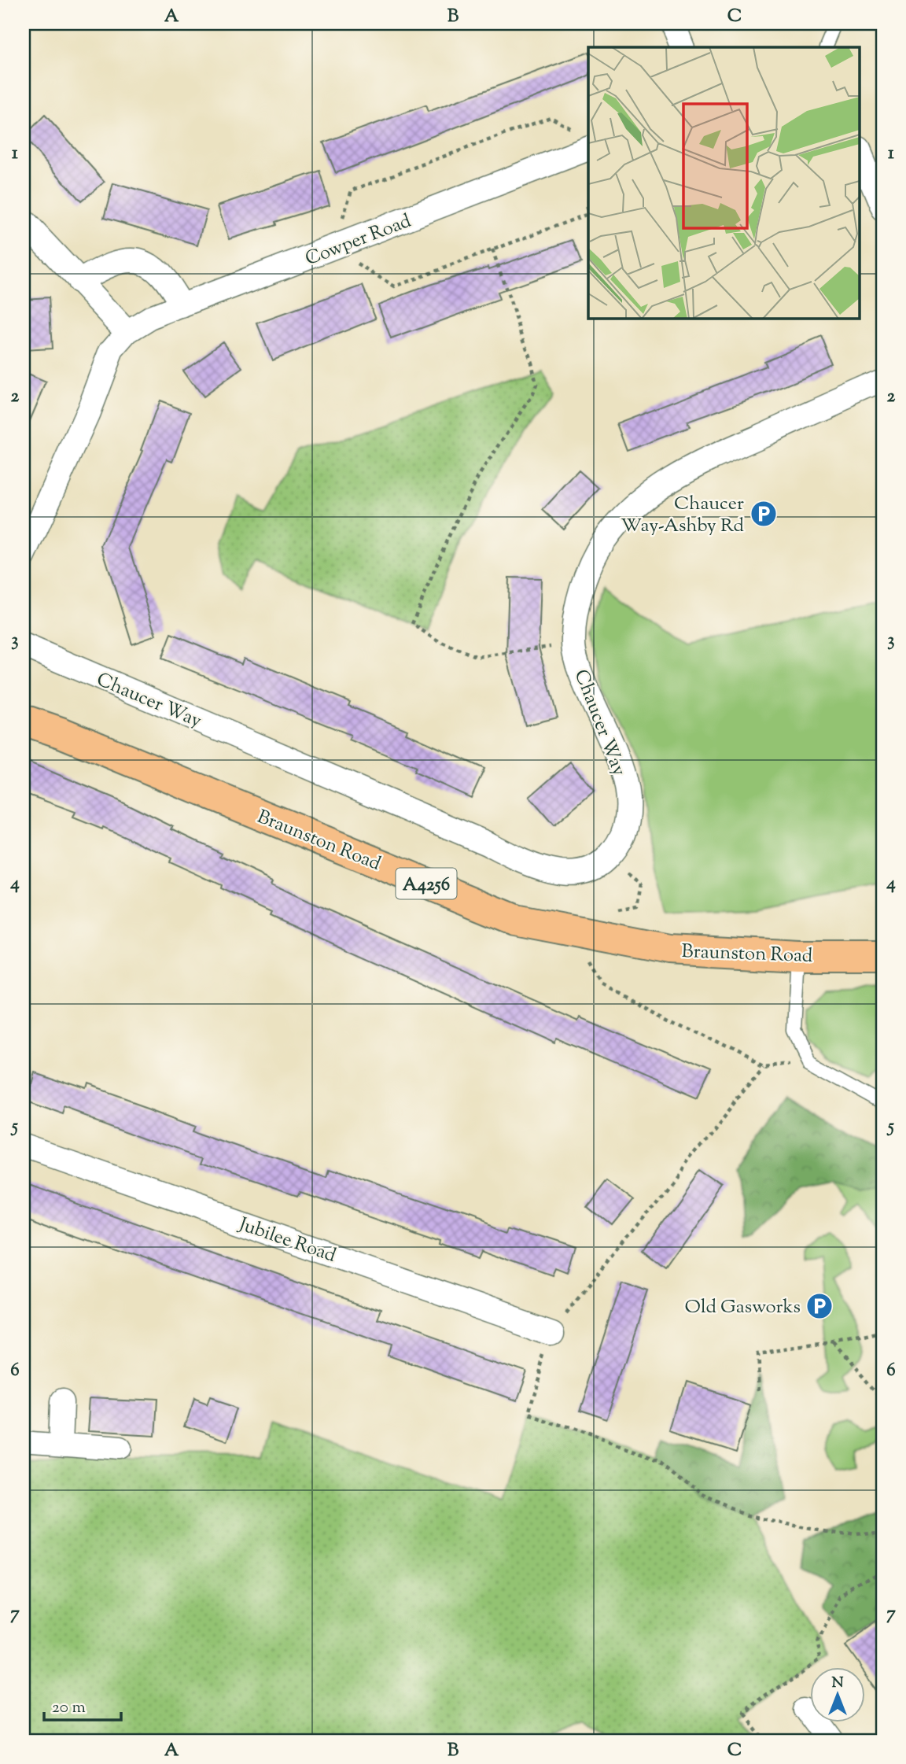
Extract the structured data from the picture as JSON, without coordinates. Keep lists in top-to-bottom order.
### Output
{
  "streets": {
    "main road": ["Braunston Road", "A4256"],
    "street": ["Cowper Road", "Chaucer Way", "Jubilee Road"]
  },
  "places": {
    "parking": ["Chaucer Way-Ashby Rd", "Old Gasworks"]
  },
  "scale_bar": "20 m",
  "north": "top",
  "grid": {
    "columns": ["A", "B", "C"],
    "rows": [
      "1",
      "2",
      "3",
      "4",
      "5",
      "6",
      "7"
    ]
  }
}
